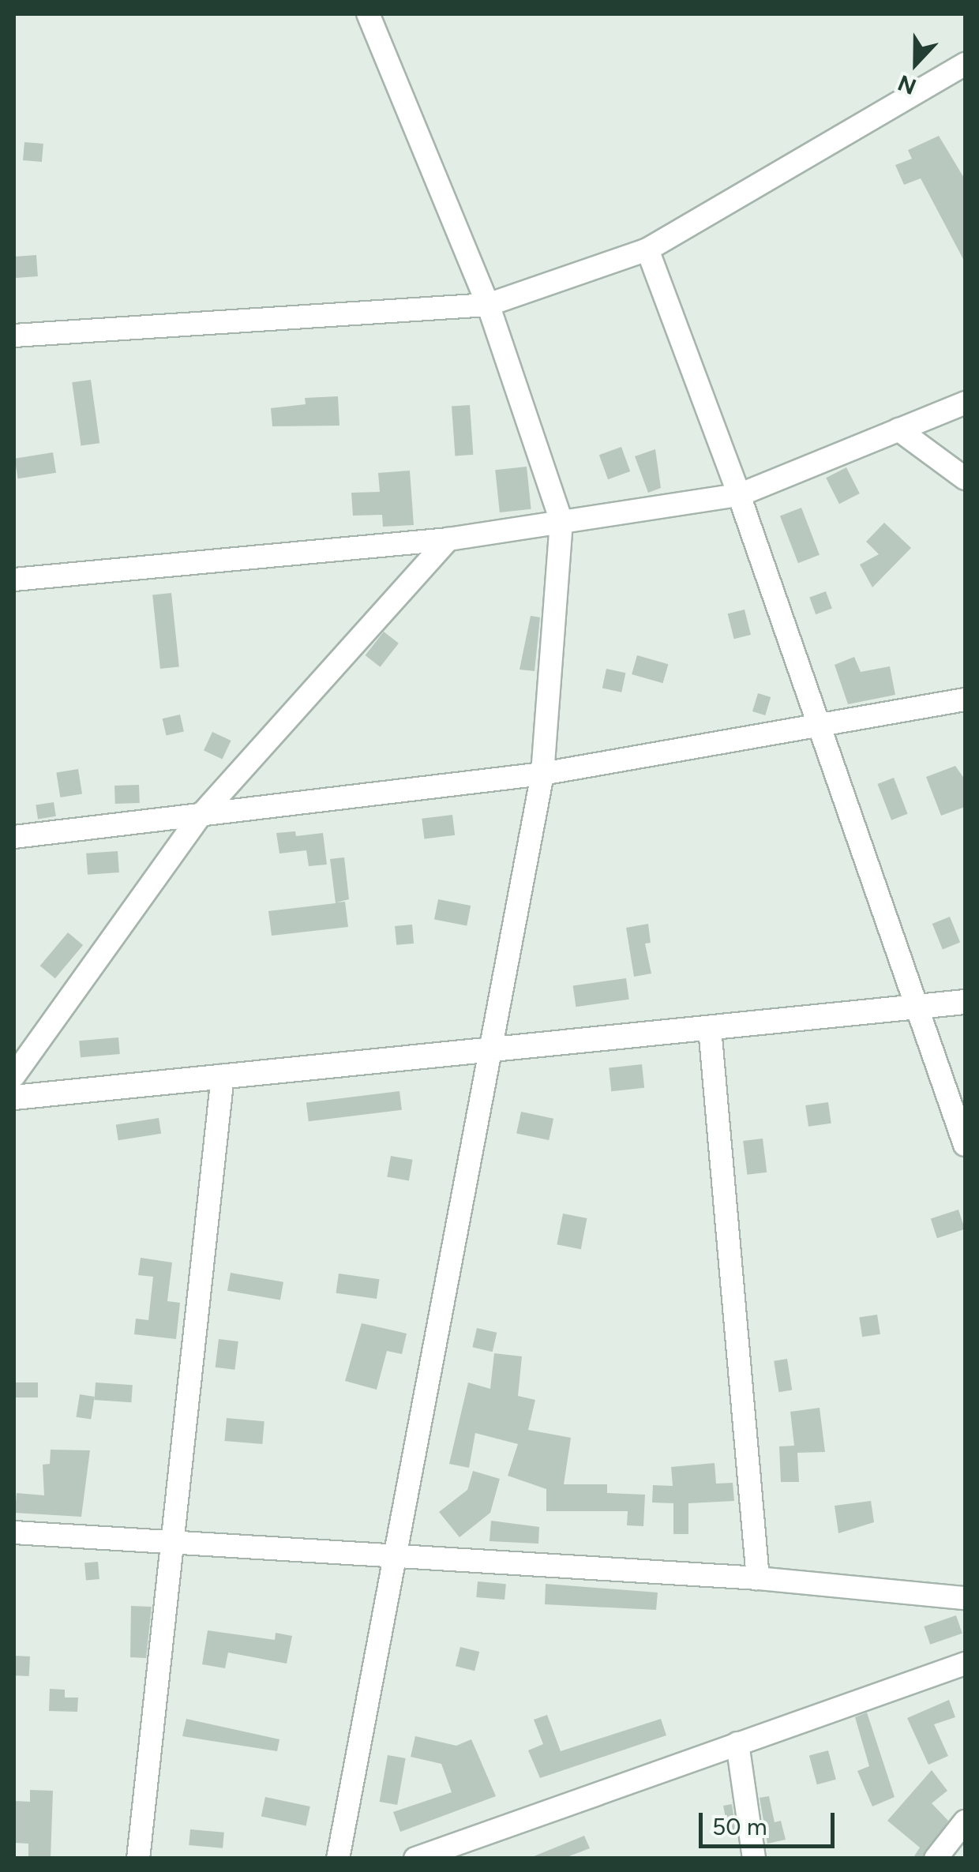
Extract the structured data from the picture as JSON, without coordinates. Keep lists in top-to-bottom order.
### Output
{
  "scale_bar": "50 m",
  "north": "bottom"
}
